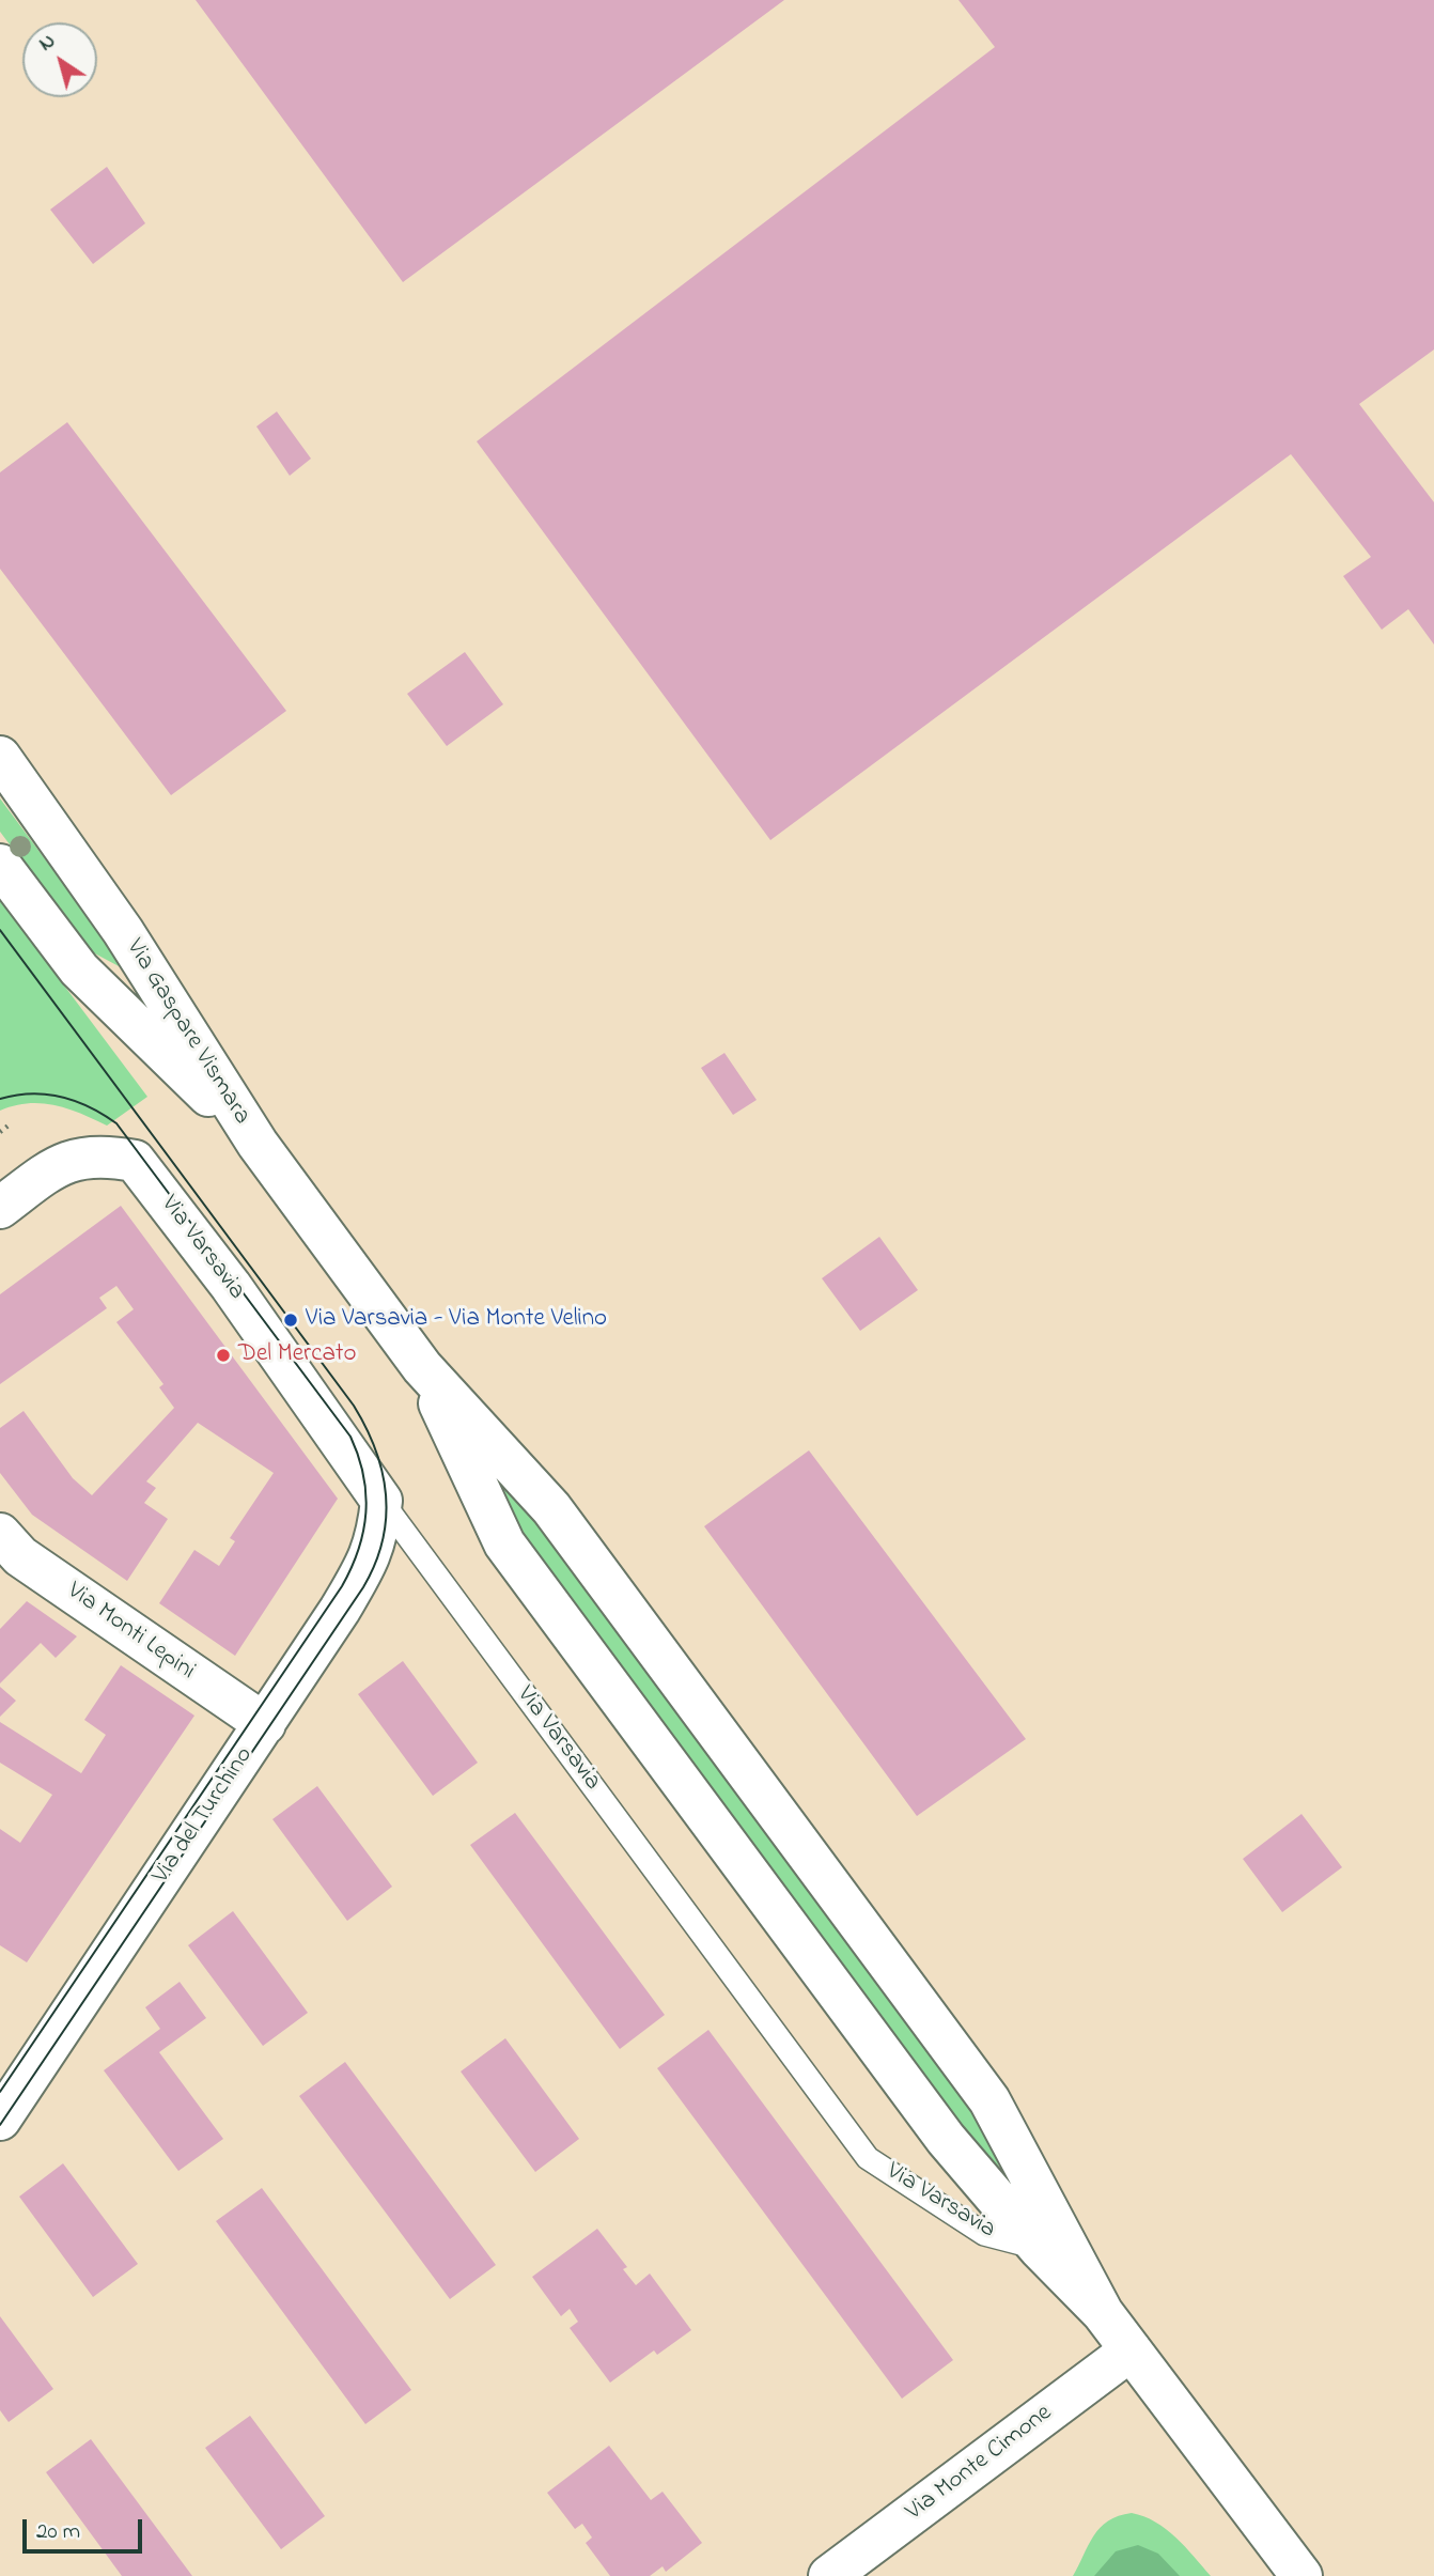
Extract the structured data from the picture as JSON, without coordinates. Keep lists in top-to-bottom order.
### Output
{
  "streets": {
    "street": [
      "Via Gaspare Vismara",
      "Via Varsavia",
      "Via Monti Lepini",
      "Via del Turchino",
      "Via Monte Cimone"
    ]
  },
  "crossings": [
    ["Via Gaspare Vismara", "Via Varsavia"],
    ["Via Varsavia", "Via del Turchino"],
    ["Via Varsavia", "Via Monte Cimone"],
    ["Via Monti Lepini", "Via del Turchino"]
  ],
  "places": ["Via Varsavia - Via Monte Velino", "Del Mercato"],
  "scale_bar": "20 m",
  "north": "top left"
}
